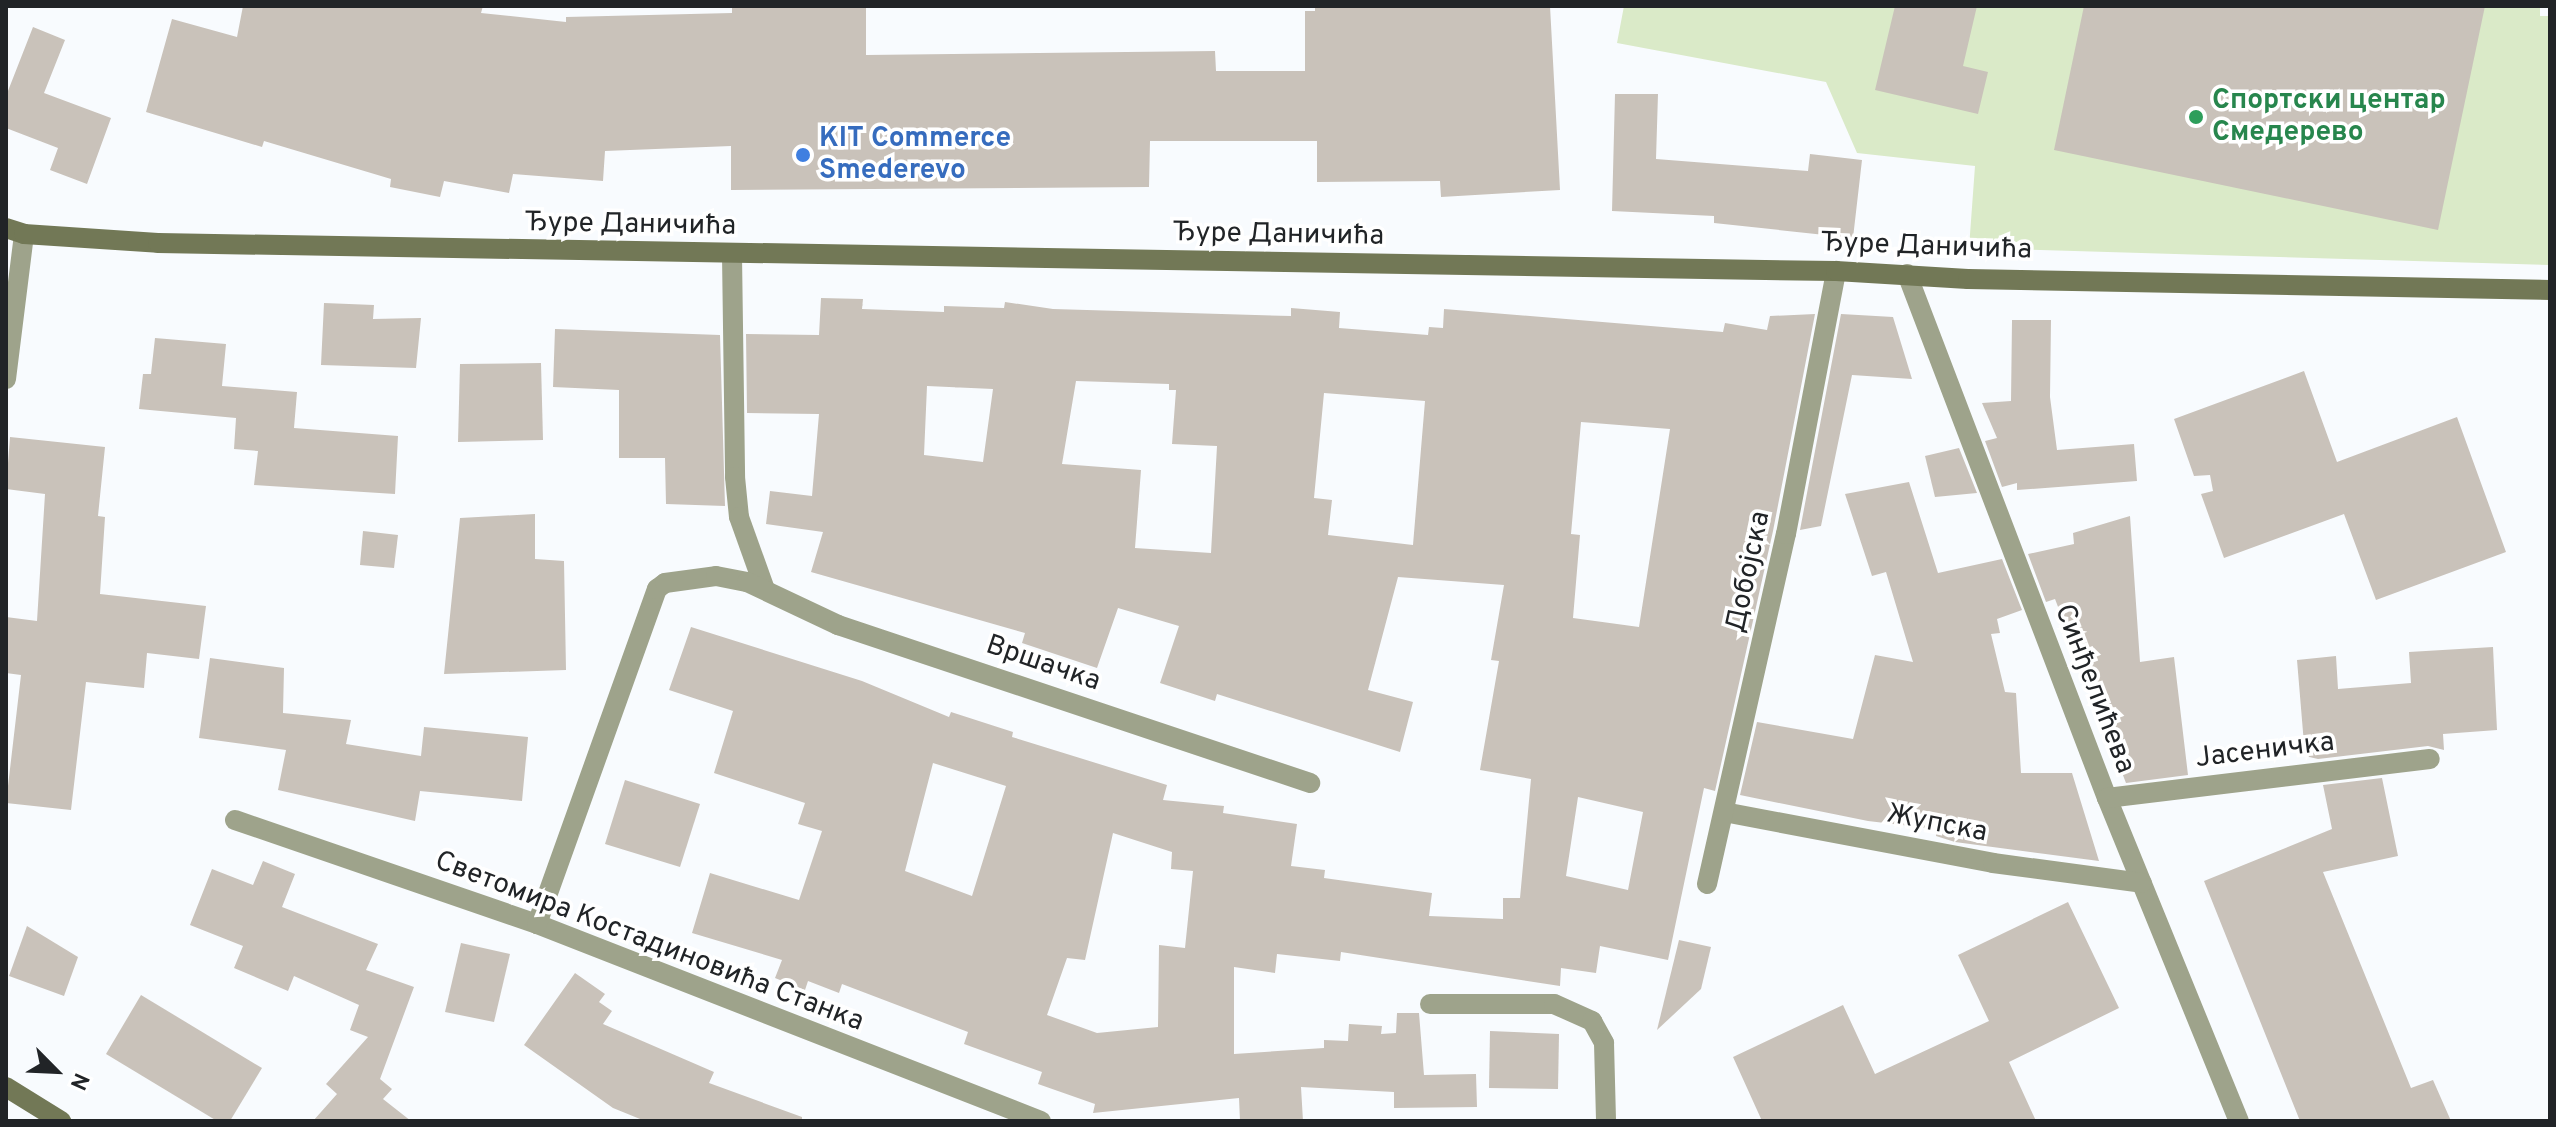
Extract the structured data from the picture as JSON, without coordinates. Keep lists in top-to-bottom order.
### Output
{
  "streets": {
    "street": [
      "Ђуре Даничића",
      "Добојска",
      "Вршачка",
      "Синђелићева",
      "Јасеничка",
      "Жупска",
      "Светомира Костадиновића Станка"
    ]
  },
  "crossings": [
    ["Ђуре Даничића", "Добојска"],
    ["Ђуре Даничића", "Синђелићева"],
    ["Добојска", "Жупска"],
    ["Вршачка", "Светомира Костадиновића Станка"],
    ["Синђелићева", "Јасеничка"],
    ["Синђелићева", "Жупска"]
  ],
  "places": ["Спортски центар Смедерево", "KIT Commerce Smederevo"],
  "north": "bottom right"
}
